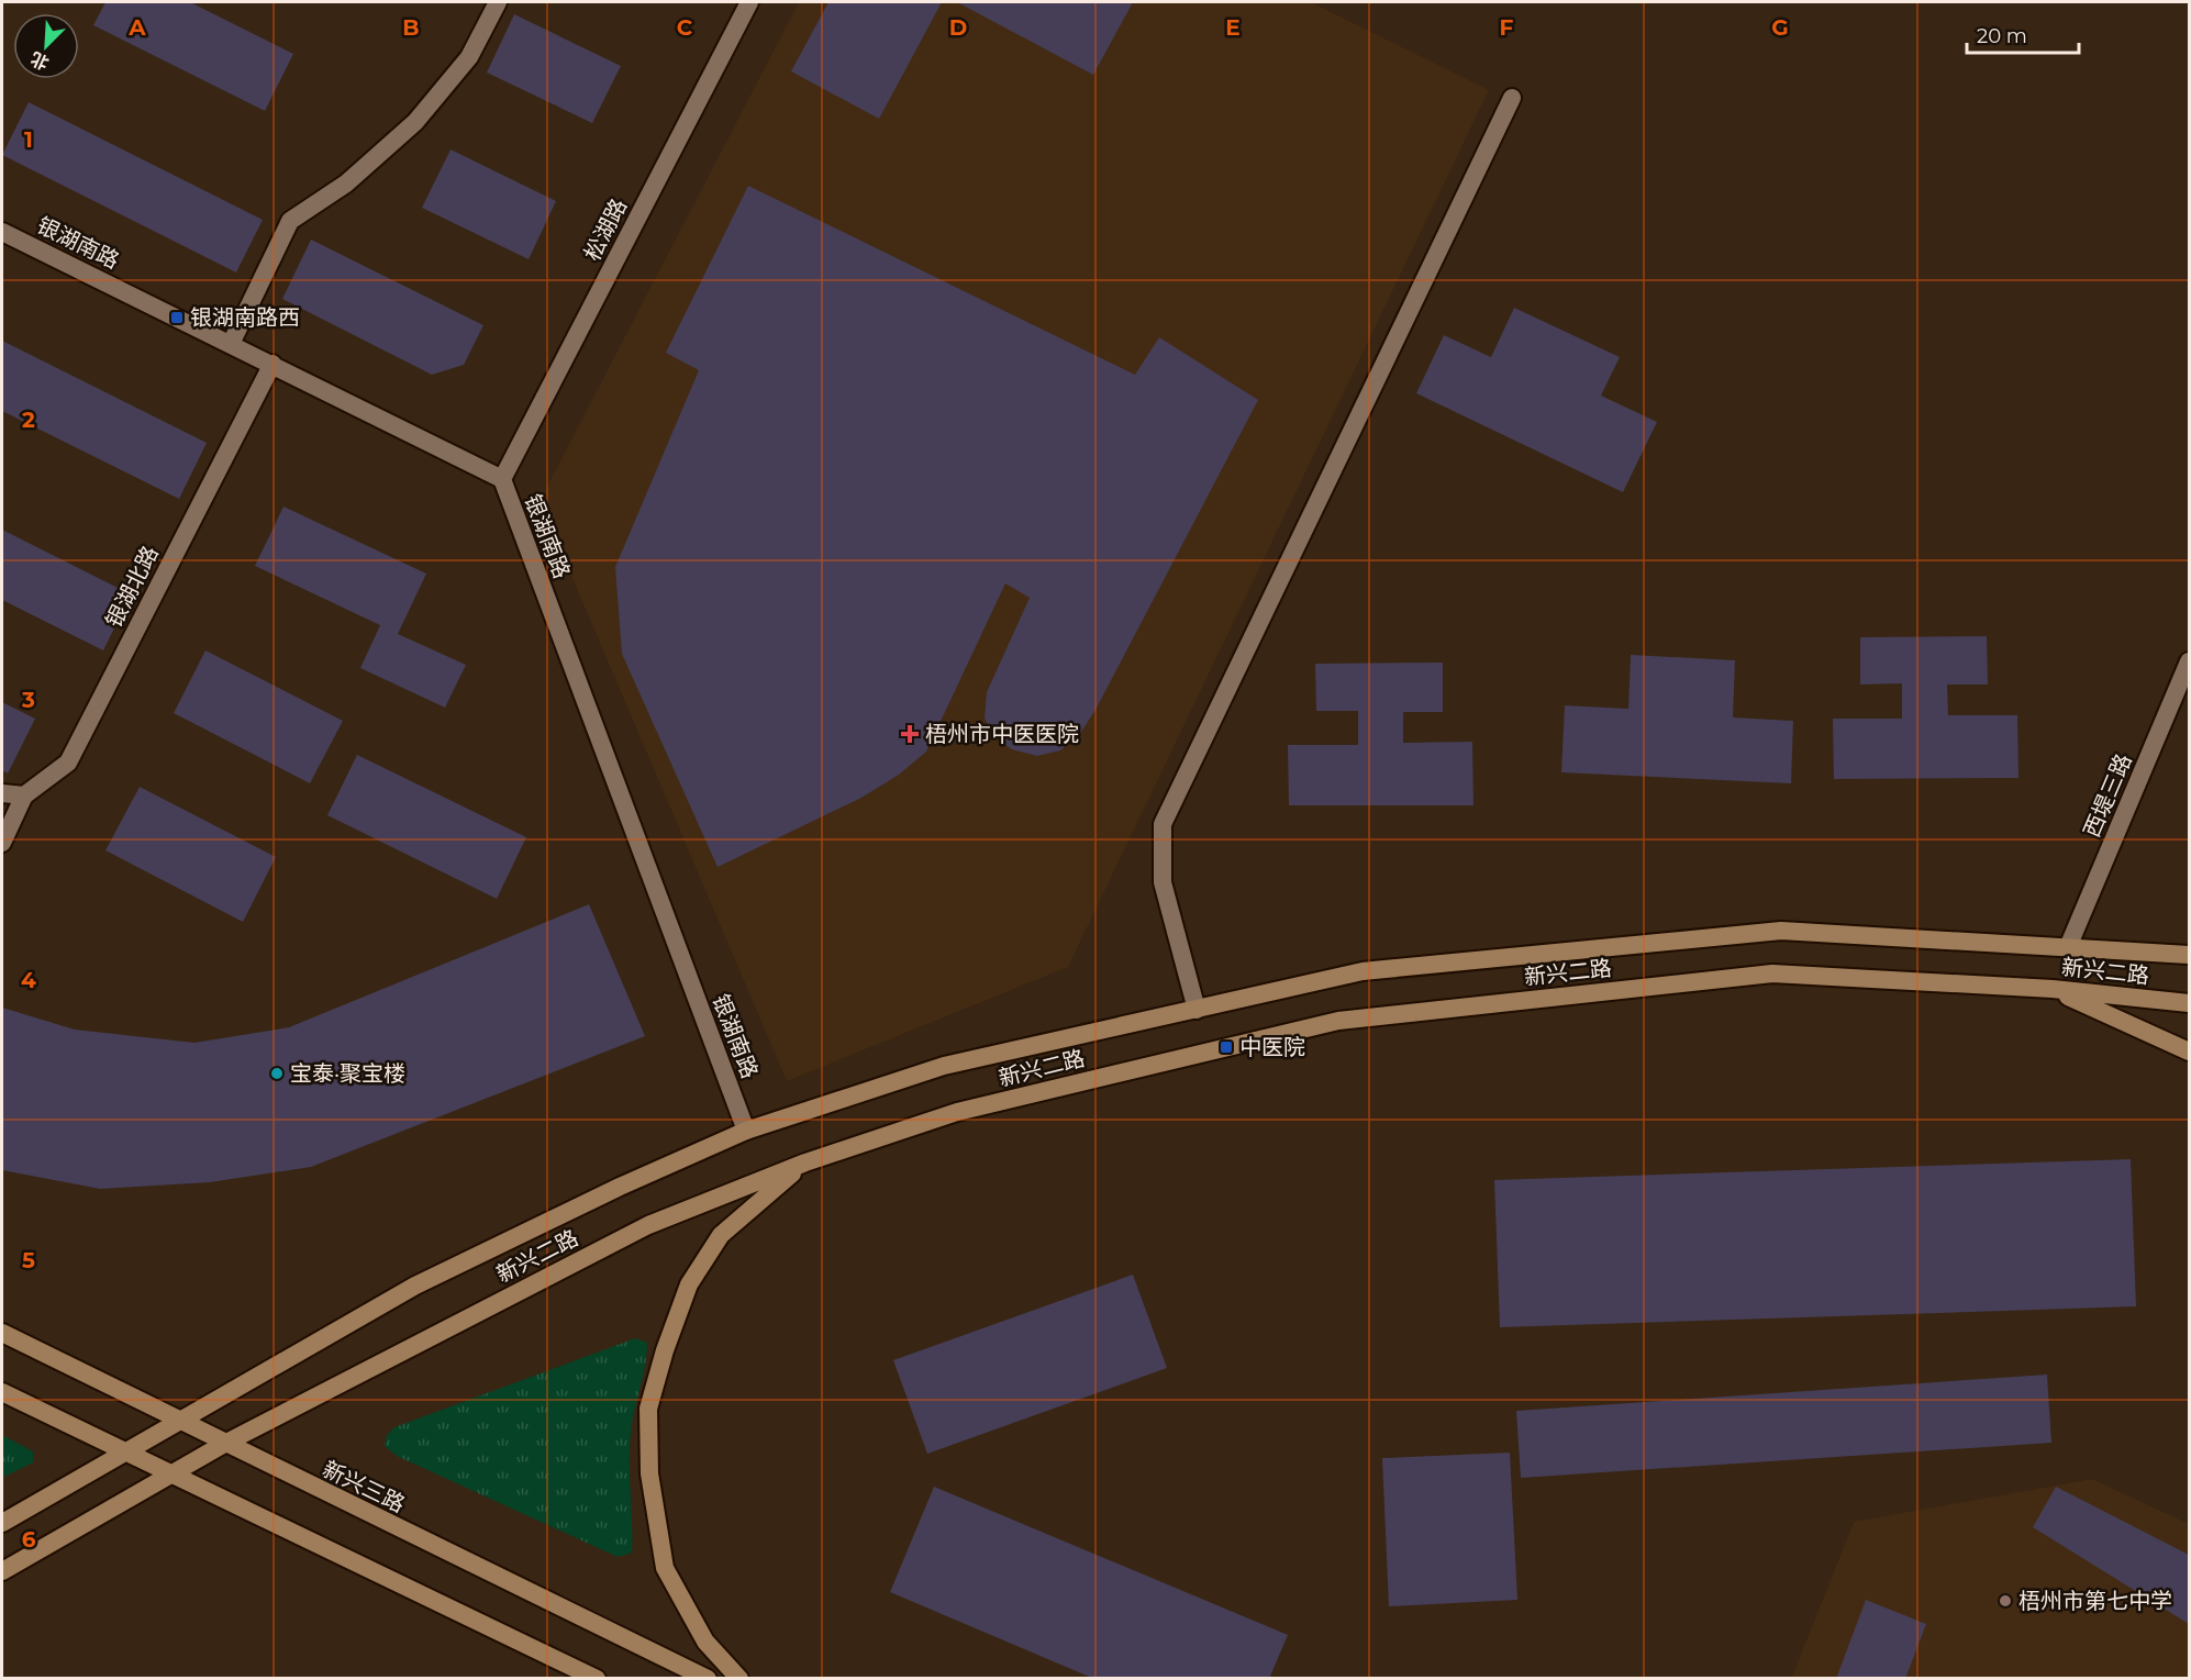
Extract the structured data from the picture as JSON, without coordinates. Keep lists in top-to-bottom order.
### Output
{
  "streets": {
    "main road": ["新兴二路", "新兴三路"],
    "street": [
      "松湖路",
      "银湖南路",
      "银湖北路",
      "西堤三路"
    ]
  },
  "crossings": [
    ["松湖路", "银湖南路"],
    ["银湖南路", "银湖北路"],
    ["银湖南路", "新兴二路"],
    ["西堤三路", "新兴二路"],
    ["新兴二路", "新兴三路"]
  ],
  "places": {
    "transit": ["银湖南路西", "中医院"],
    "health": ["梧州市中医医院"],
    "other": ["宝泰·聚宝楼", "梧州市第七中学"]
  },
  "scale_bar": "20 m",
  "north": "bottom left",
  "grid": {
    "columns": [
      "A",
      "B",
      "C",
      "D",
      "E",
      "F",
      "G"
    ],
    "rows": [
      "1",
      "2",
      "3",
      "4",
      "5",
      "6"
    ]
  }
}
